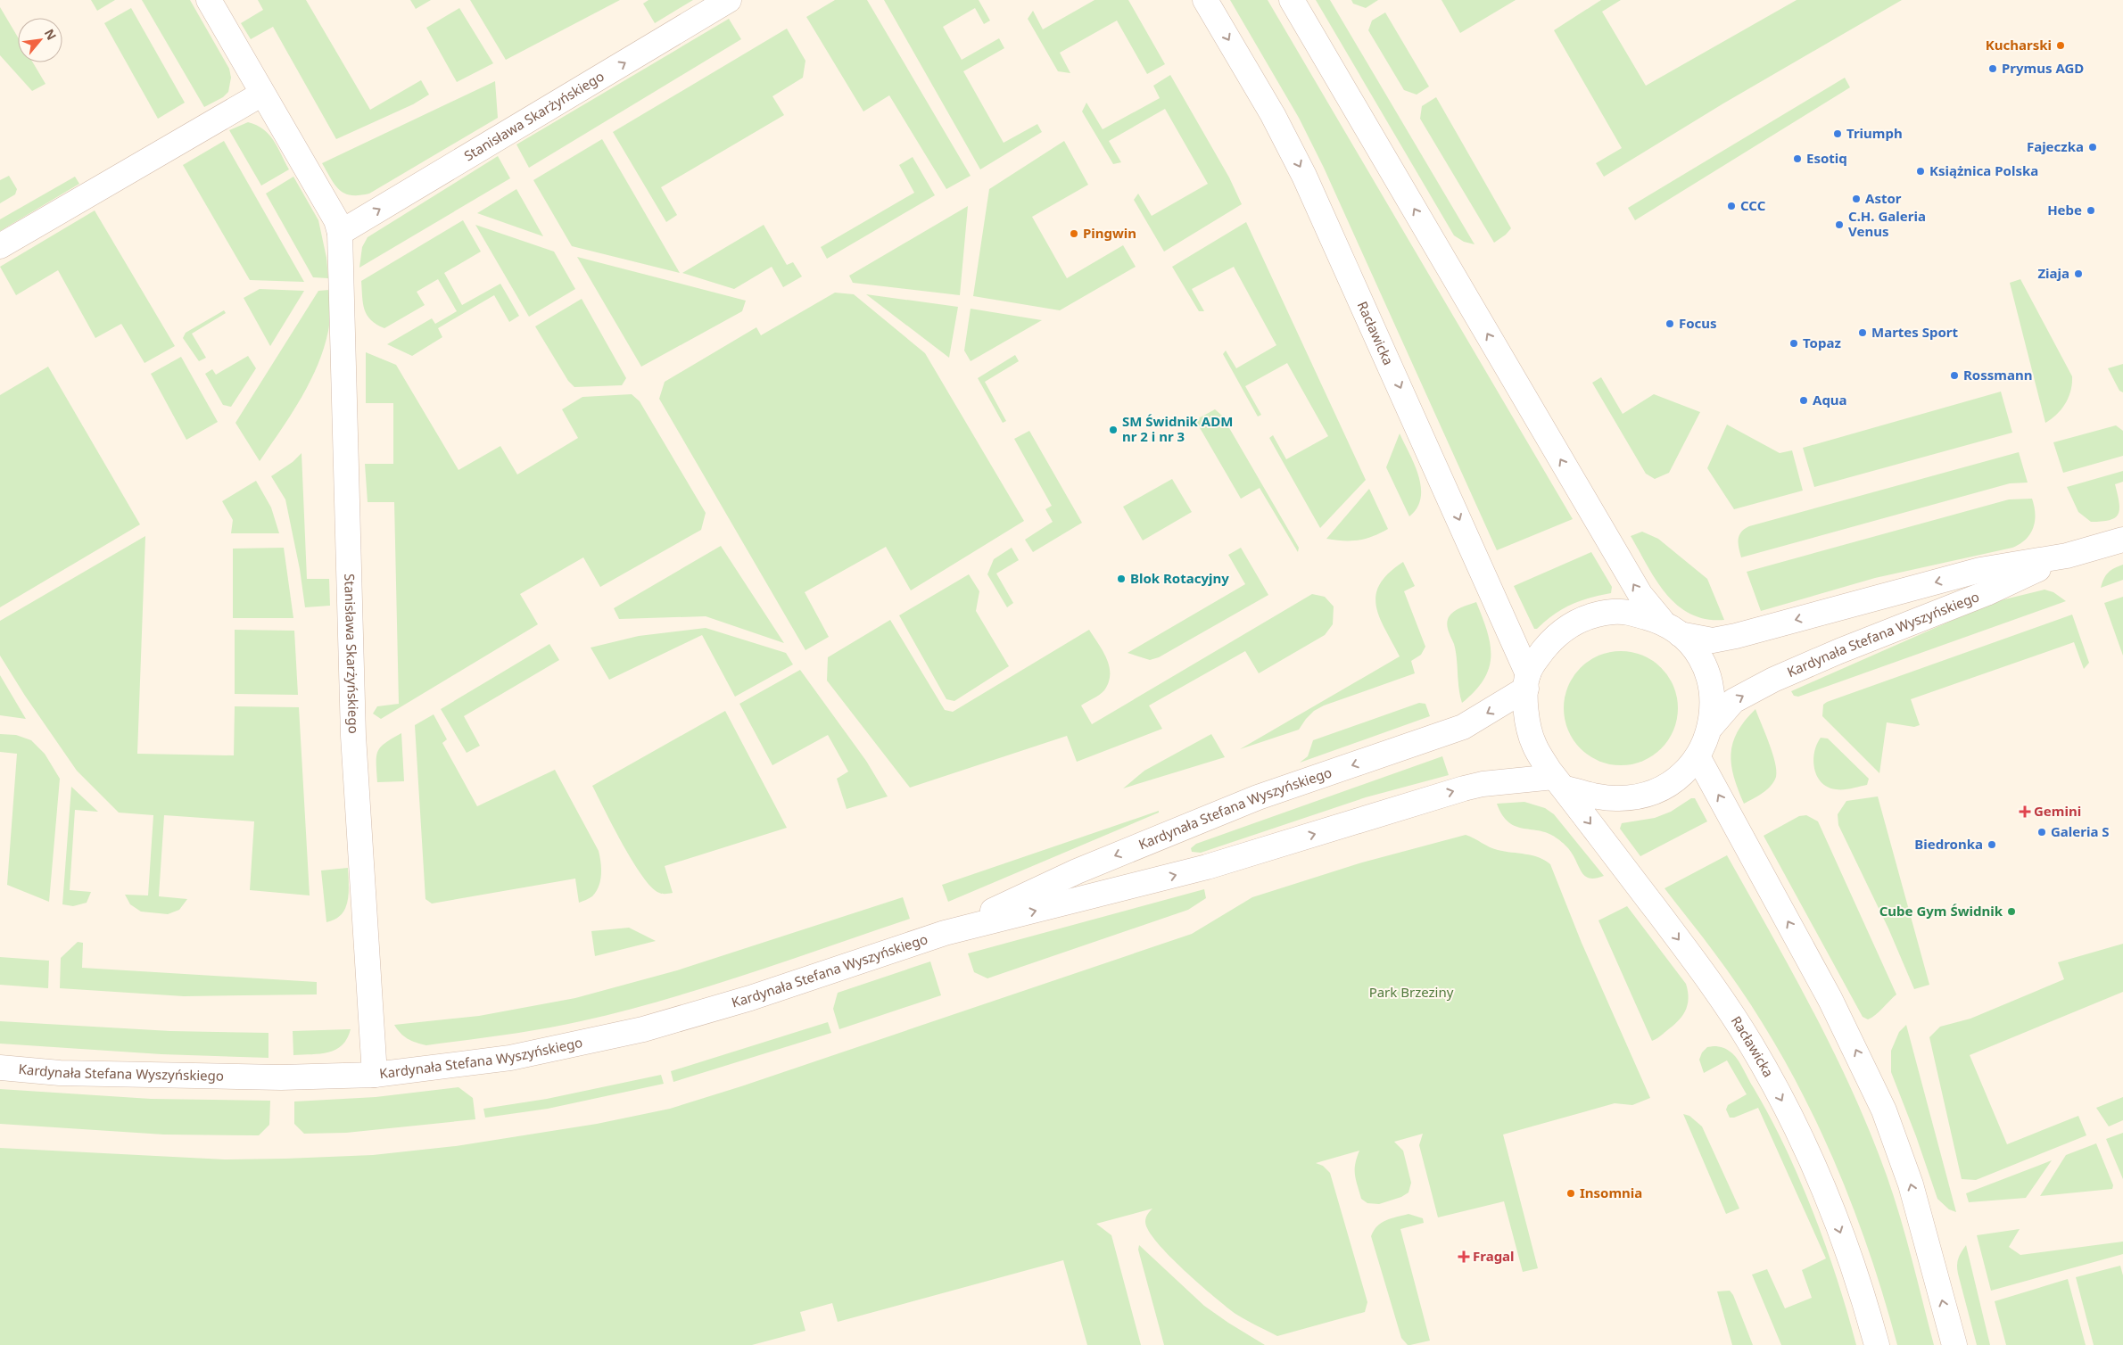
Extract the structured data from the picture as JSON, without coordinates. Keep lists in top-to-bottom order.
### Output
{
  "streets": {
    "street": ["Stanisława Skarżyńskiego", "Racławicka", "Kardynała Stefana Wyszyńskiego"]
  },
  "crossings": [
    ["Stanisława Skarżyńskiego", "Kardynała Stefana Wyszyńskiego"],
    ["Racławicka", "Kardynała Stefana Wyszyńskiego"]
  ],
  "parks": ["Park Brzeziny"],
  "places": {
    "other": [
      "Kucharski",
      "Prymus AGD",
      "Triumph",
      "Fajeczka",
      "Esotiq",
      "Książnica Polska",
      "Astor",
      "CCC",
      "Hebe",
      "C.H. Galeria Venus",
      "Pingwin",
      "Ziaja",
      "Focus",
      "Martes Sport",
      "Topaz",
      "Rossmann",
      "Aqua",
      "SM Świdnik ADM nr 2 i nr 3",
      "Blok Rotacyjny",
      "Galeria S",
      "Biedronka",
      "Cube Gym Świdnik",
      "Insomnia"
    ],
    "health": ["Gemini", "Fragal"]
  },
  "north": "top right"
}
